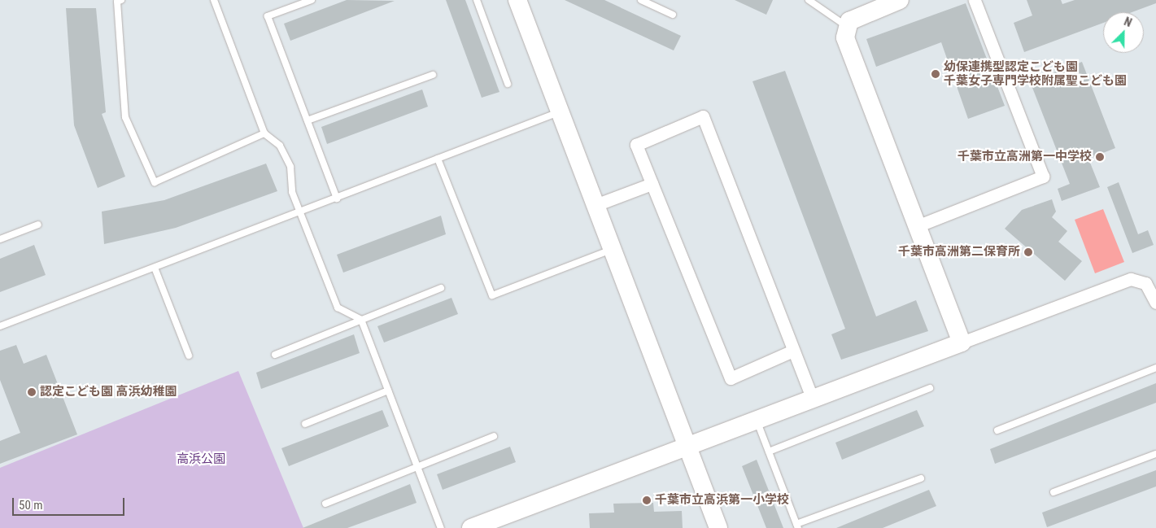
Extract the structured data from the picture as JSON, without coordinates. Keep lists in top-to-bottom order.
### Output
{
  "parks": ["高浜公園"],
  "places": [
    "幼保連携型認定こども園 千葉女子専門学校附属聖こども園",
    "千葉市立高洲第一中学校",
    "千葉市高洲第二保育所",
    "認定こども園 高浜幼稚園",
    "千葉市立高浜第一小学校"
  ],
  "scale_bar": "50 m",
  "north": "top right"
}
